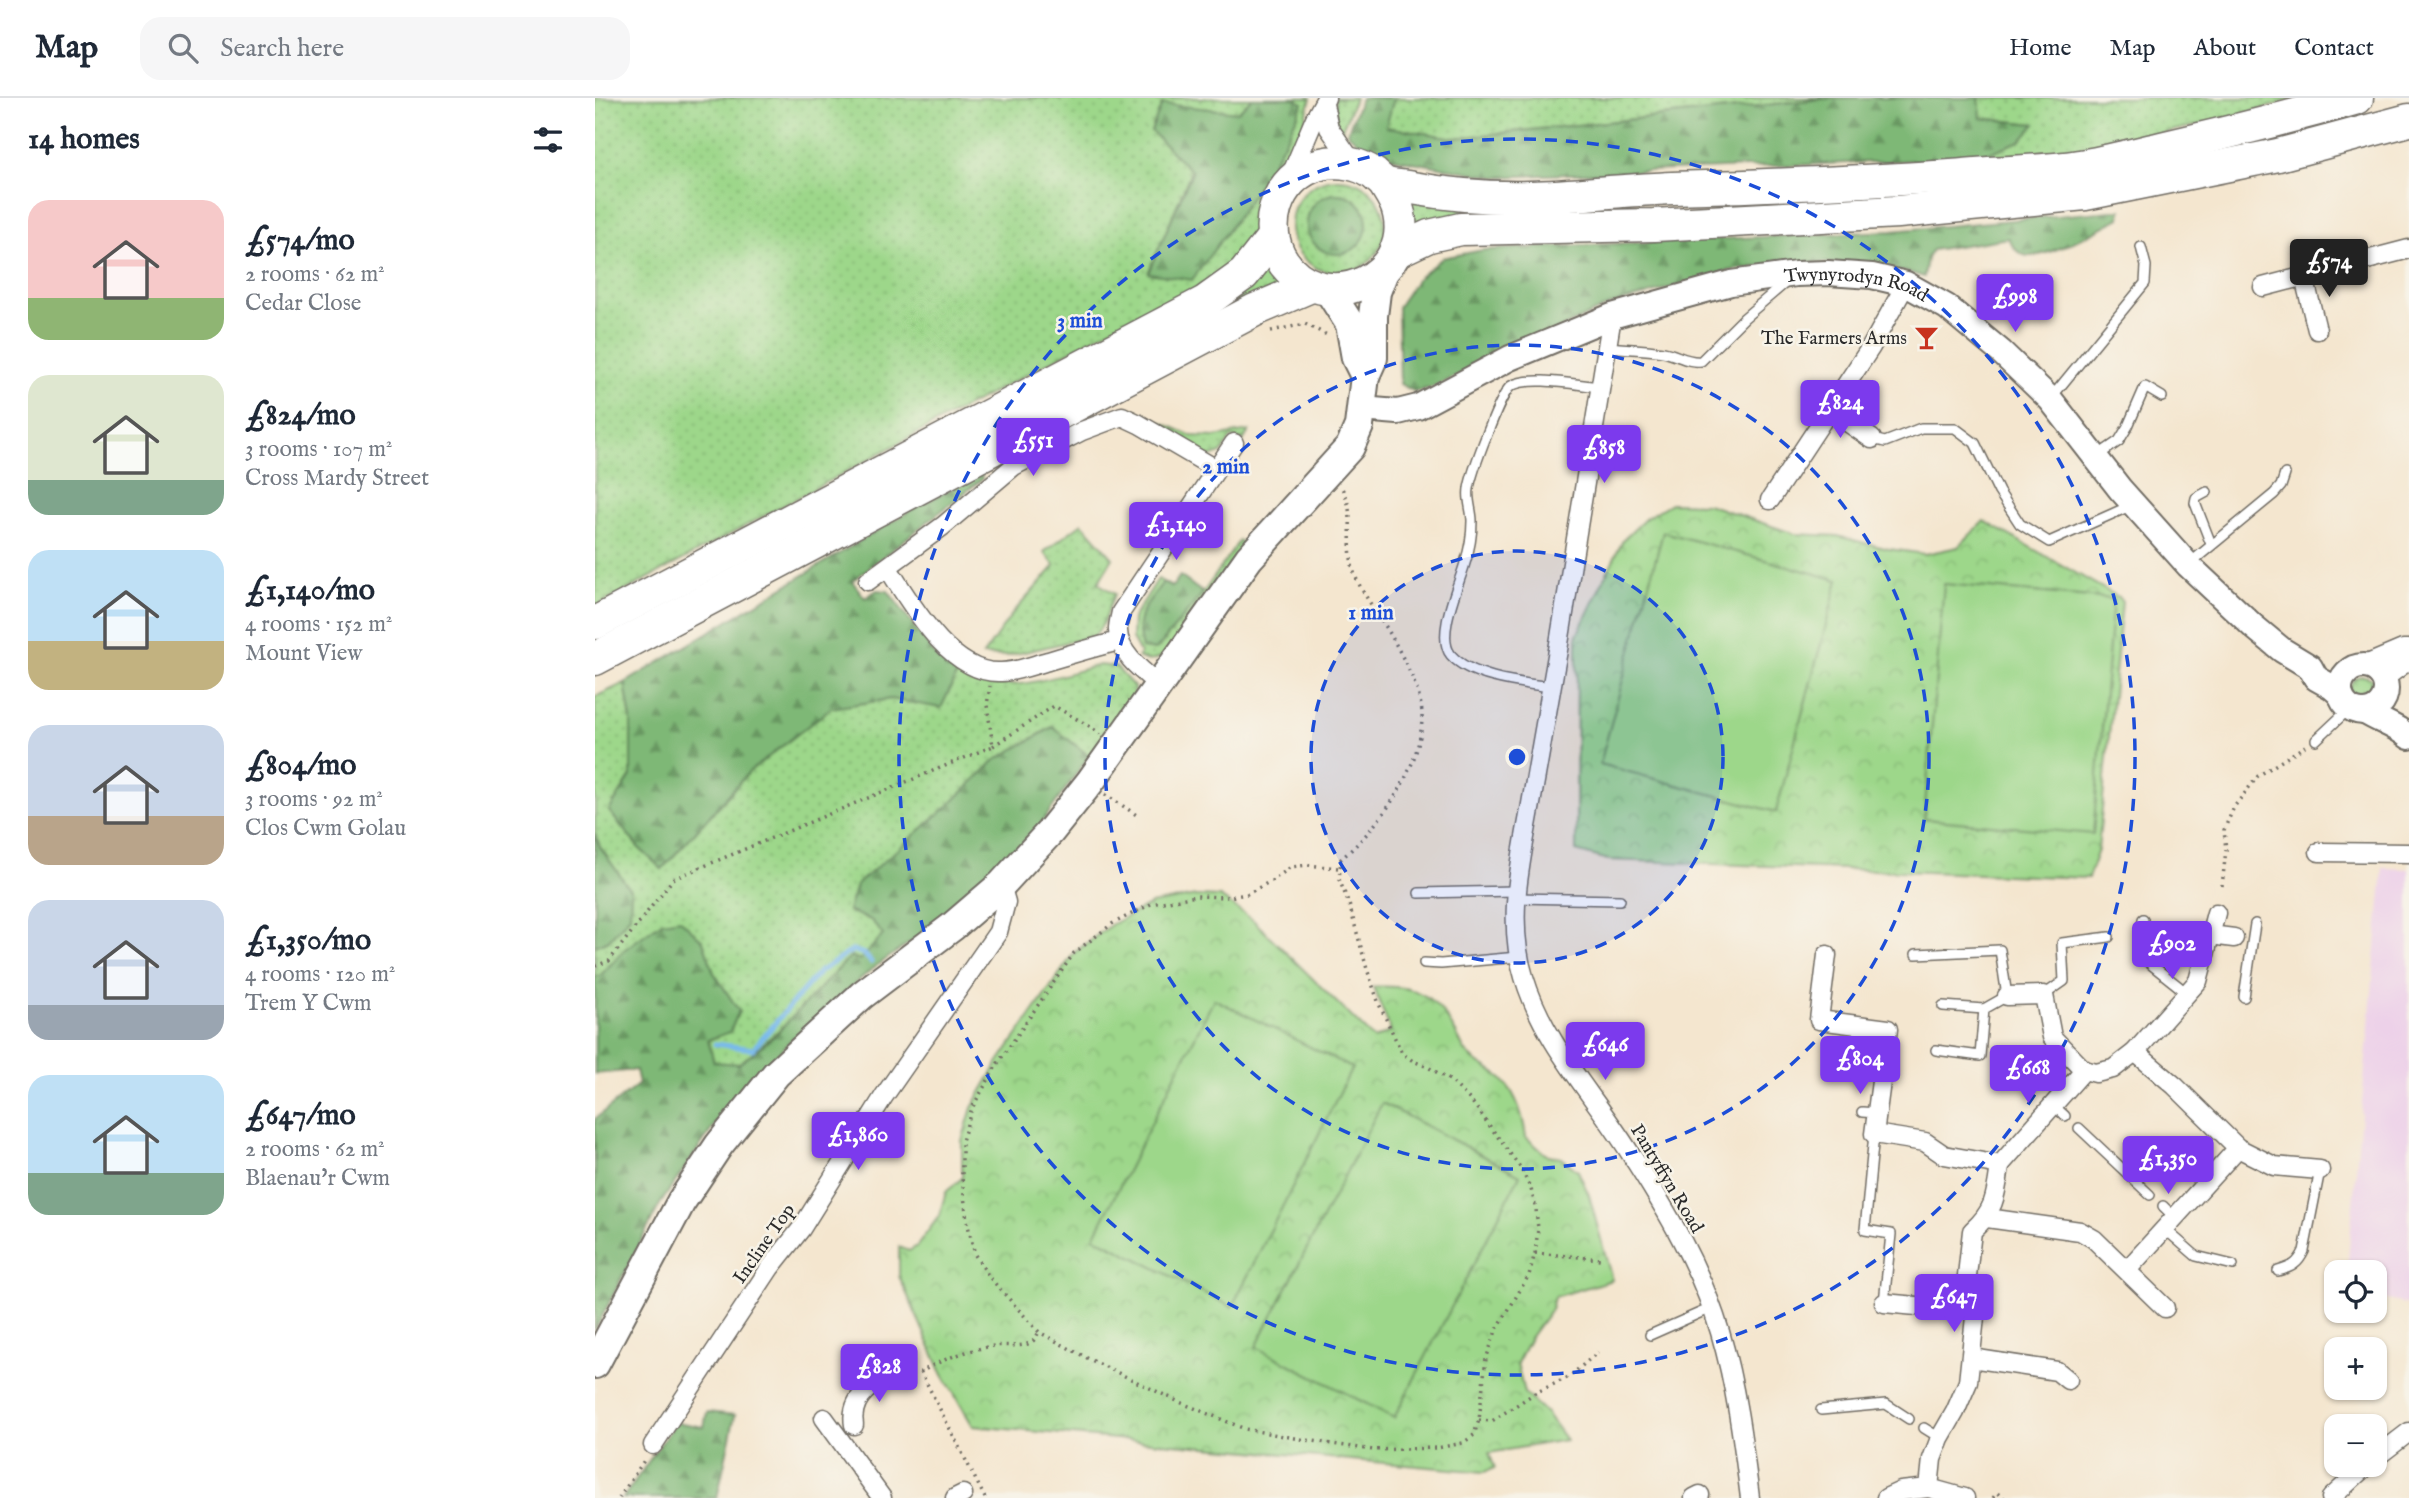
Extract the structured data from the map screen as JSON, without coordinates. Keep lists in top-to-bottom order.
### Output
{
  "streets": {
    "street": ["Twynyrodyn Road", "Pantyffyn Road", "Incline Top"]
  },
  "crossings": [
    ["Twynyrodyn Road", "Pantyffyn Road"]
  ],
  "places": {
    "bar": ["The Farmers Arms"]
  },
  "page": {
    "header": "Map",
    "search": "Search here",
    "nav": [
      "Home",
      "Map",
      "About",
      "Contact"
    ],
    "heading": "14 homes",
    "list": [
      {
        "name": "£574/mo",
        "note": "2 rooms · 62 m² · Cedar Close"
      },
      {
        "name": "£824/mo",
        "note": "3 rooms · 107 m² · Cross Mardy Street"
      },
      {
        "name": "£1,140/mo",
        "note": "4 rooms · 152 m² · Mount View"
      },
      {
        "name": "£804/mo",
        "note": "3 rooms · 92 m² · Clos Cwm Golau"
      },
      {
        "name": "£1,350/mo",
        "note": "4 rooms · 120 m² · Trem Y Cwm"
      },
      {
        "name": "£647/mo",
        "note": "2 rooms · 62 m² · Blaenau'r Cwm"
      }
    ],
    "price": [
      "£574",
      "£998",
      "£824",
      "£551",
      "£858",
      "£1,140",
      "£902",
      "£646",
      "£804",
      "£668",
      "£1,860",
      "£1,350",
      "£647",
      "£828"
    ],
    "map_buttons": ["+", "−"]
  },
  "rings": ["3 min", "2 min", "1 min"]
}
